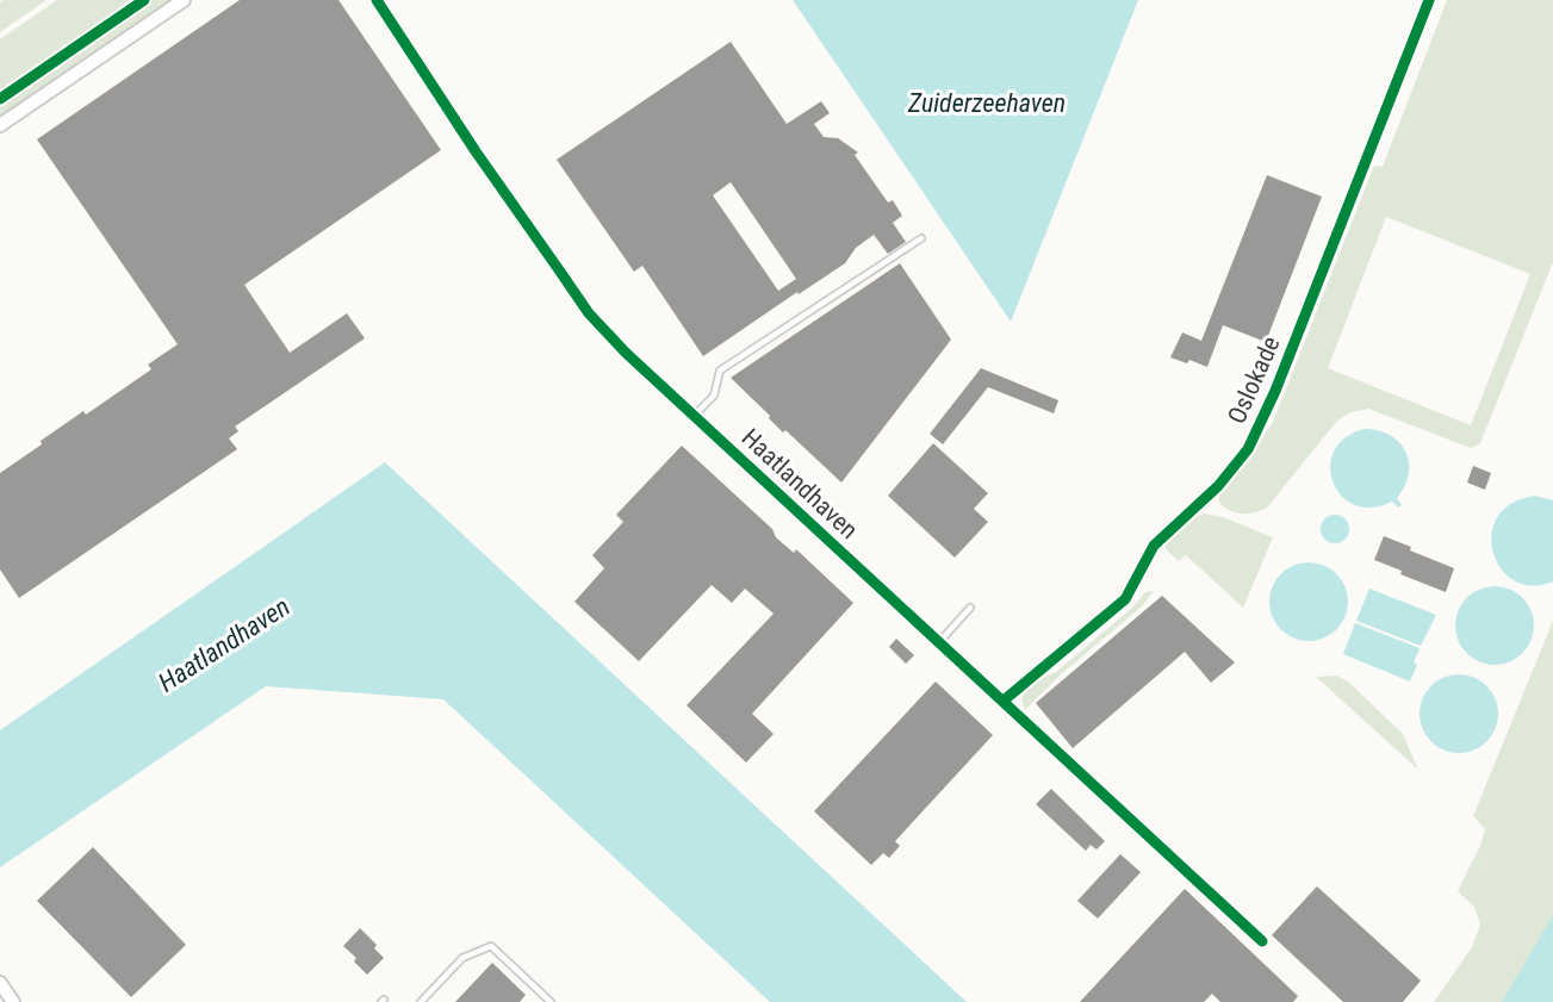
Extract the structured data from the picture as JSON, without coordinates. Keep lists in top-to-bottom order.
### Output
{
  "streets": {
    "street": ["Oslokade", "Haatlandhaven"]
  },
  "crossings": [
    ["Oslokade", "Haatlandhaven"]
  ],
  "water": ["Zuiderzeehaven", "Haatlandhaven"]
}
